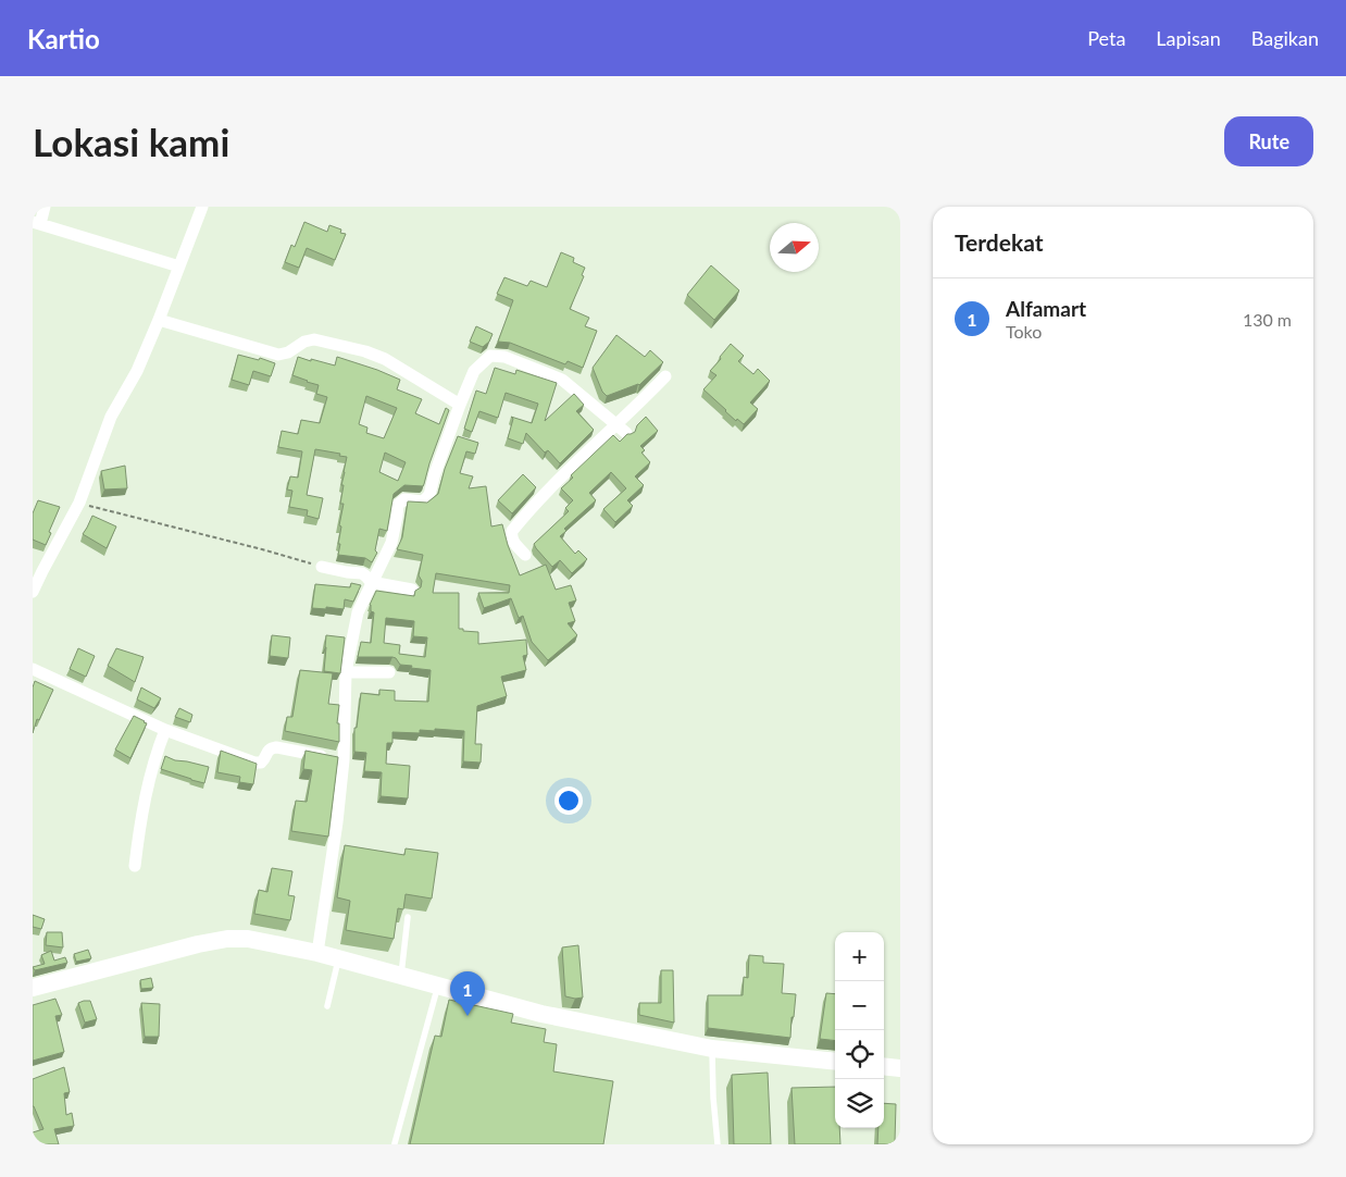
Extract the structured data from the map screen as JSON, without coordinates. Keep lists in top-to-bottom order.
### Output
{
  "north": "right",
  "page": {
    "header": "Kartio",
    "nav": ["Peta", "Lapisan", "Bagikan"],
    "buttons": "Rute",
    "title": "Lokasi kami",
    "heading": "Terdekat",
    "list": [
      {
        "mark": "1",
        "name": "Alfamart",
        "note": "Toko",
        "value": "130 m"
      }
    ],
    "map_buttons": ["+", "−"],
    "pins": "1"
  }
}
